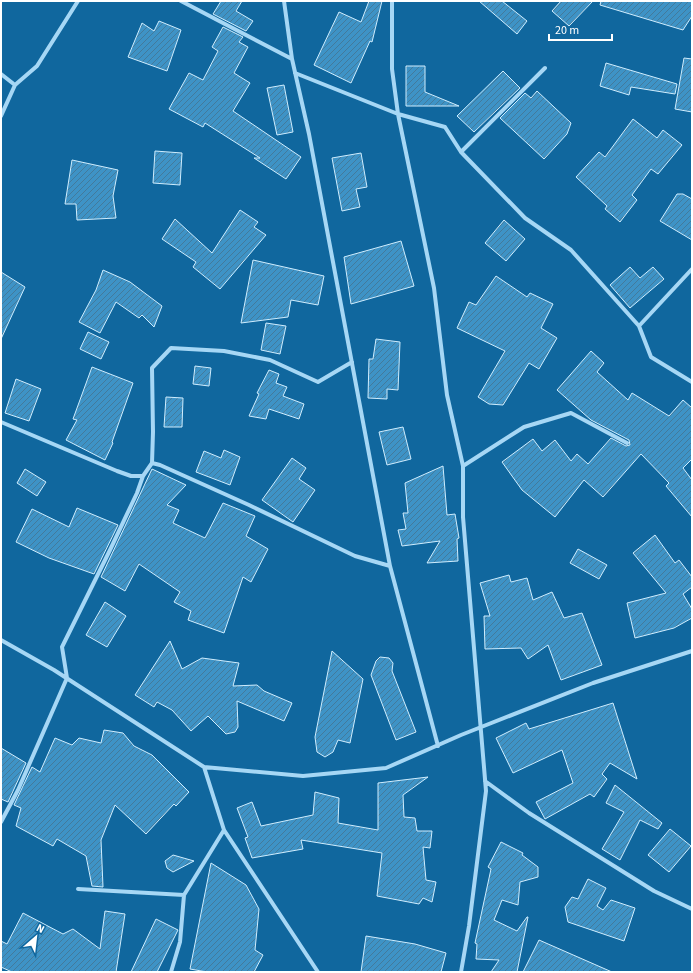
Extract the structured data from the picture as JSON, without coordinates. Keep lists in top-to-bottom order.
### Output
{
  "scale_bar": "20 m",
  "north": "top right"
}
